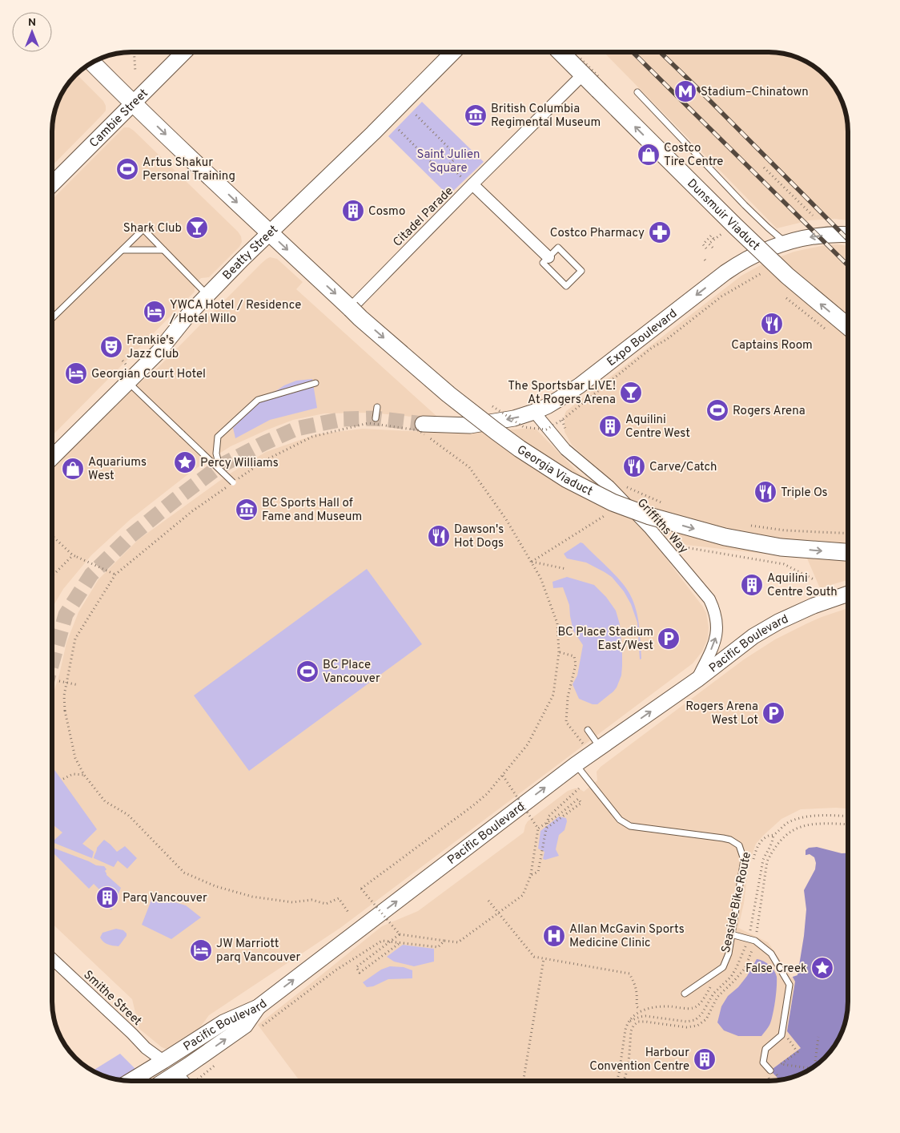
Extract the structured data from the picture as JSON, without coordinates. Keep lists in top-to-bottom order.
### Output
{
  "streets": {
    "main road": [
      "Cambie Street",
      "Dunsmuir Viaduct",
      "Beatty Street",
      "Expo Boulevard",
      "Georgia Viaduct",
      "Pacific Boulevard"
    ],
    "street": ["Citadel Parade", "Griffiths Way", "Smithe Street"],
    "path": ["Seaside Bike Route"]
  },
  "crossings": [
    ["Cambie Street", "Georgia Viaduct"],
    ["Dunsmuir Viaduct", "Citadel Parade"],
    ["Citadel Parade", "Georgia Viaduct"],
    ["Beatty Street", "Georgia Viaduct"],
    ["Expo Boulevard", "Griffiths Way"],
    ["Griffiths Way", "Pacific Boulevard"],
    ["Pacific Boulevard", "Smithe Street"]
  ],
  "one_way": [
    "Dunsmuir Viaduct",
    "Expo Boulevard",
    "Georgia Viaduct",
    "Griffiths Way",
    "Pacific Boulevard"
  ],
  "parks": ["Saint Julien Square"],
  "places": {
    "metro station": ["Stadium–Chinatown"],
    "museum": ["British Columbia Regimental Museum", "BC Sports Hall of Fame and Museum"],
    "shop": ["Costco Tire Centre", "Aquariums West"],
    "sports": ["Artus Shakur Personal Training", "Rogers Arena", "BC Place Vancouver"],
    "building": [
      "Cosmo",
      "Aquilini Centre West",
      "Aquilini Centre South",
      "Parq Vancouver",
      "Harbour Convention Centre"
    ],
    "bar": ["Shark Club", "The Sportsbar LIVE! At Rogers Arena"],
    "pharmacy": ["Costco Pharmacy"],
    "hotel": ["YWCA Hotel / Residence / Hotel Willo", "Georgian Court Hotel", "JW Marriott parq Vancouver"],
    "restaurant": [
      "Captains Room",
      "Carve/Catch",
      "Triple Os",
      "Dawson's Hot Dogs"
    ],
    "theatre": ["Frankie's Jazz Club"],
    "place": ["Percy Williams", "False Creek"],
    "parking": ["BC Place Stadium East/West", "Rogers Arena West Lot"],
    "hospital": ["Allan McGavin Sports Medicine Clinic"]
  },
  "north": "top"
}
